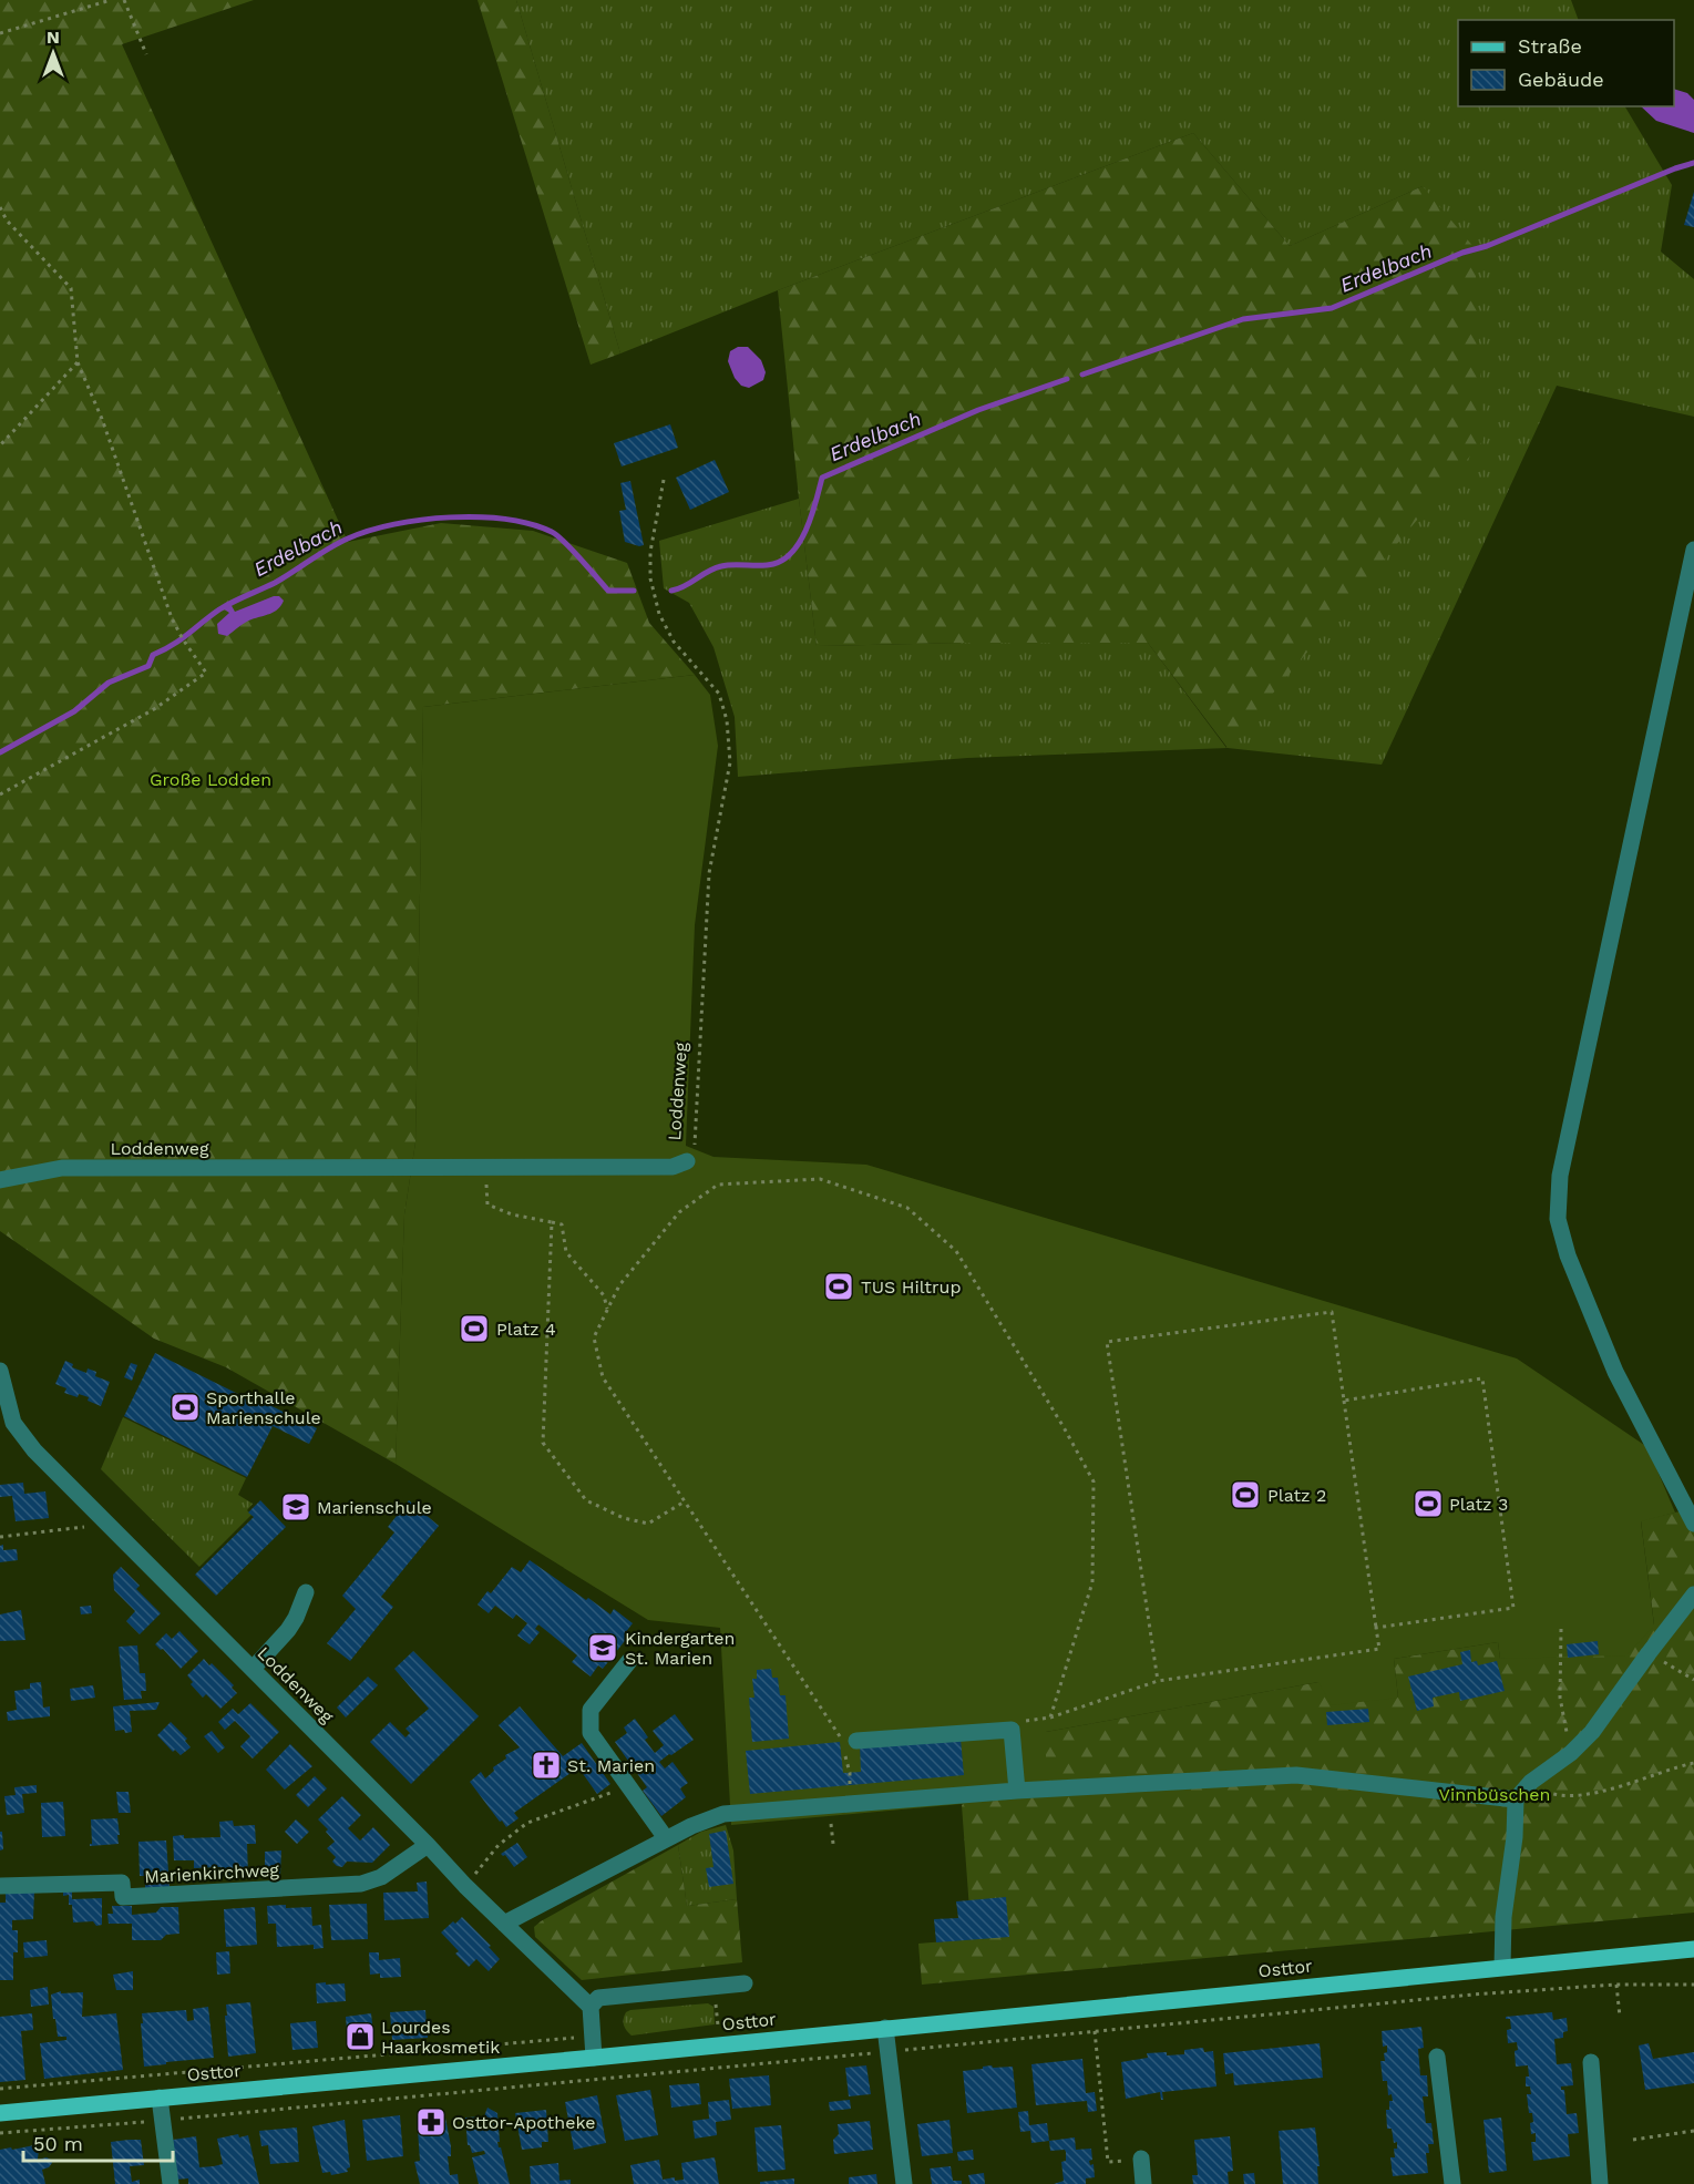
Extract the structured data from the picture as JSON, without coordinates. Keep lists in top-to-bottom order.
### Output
{
  "streets": {
    "main road": ["Osttor"],
    "street": ["Loddenweg", "Marienkirchweg"]
  },
  "crossings": [
    ["Loddenweg", "Marienkirchweg"]
  ],
  "water": ["Erdelbach"],
  "parks": ["Große Lodden", "Vinnbüschen"],
  "places": {
    "sports": [
      "TUS Hiltrup",
      "Platz 4",
      "Sporthalle Marienschule",
      "Platz 2",
      "Platz 3"
    ],
    "school or university": ["Marienschule", "Kindergarten St. Marien"],
    "church": ["St. Marien"],
    "shop": ["Lourdes Haarkosmetik"],
    "pharmacy": ["Osttor-Apotheke"]
  },
  "legend": ["Straße", "Gebäude"],
  "scale_bar": "50 m",
  "north": "top"
}
